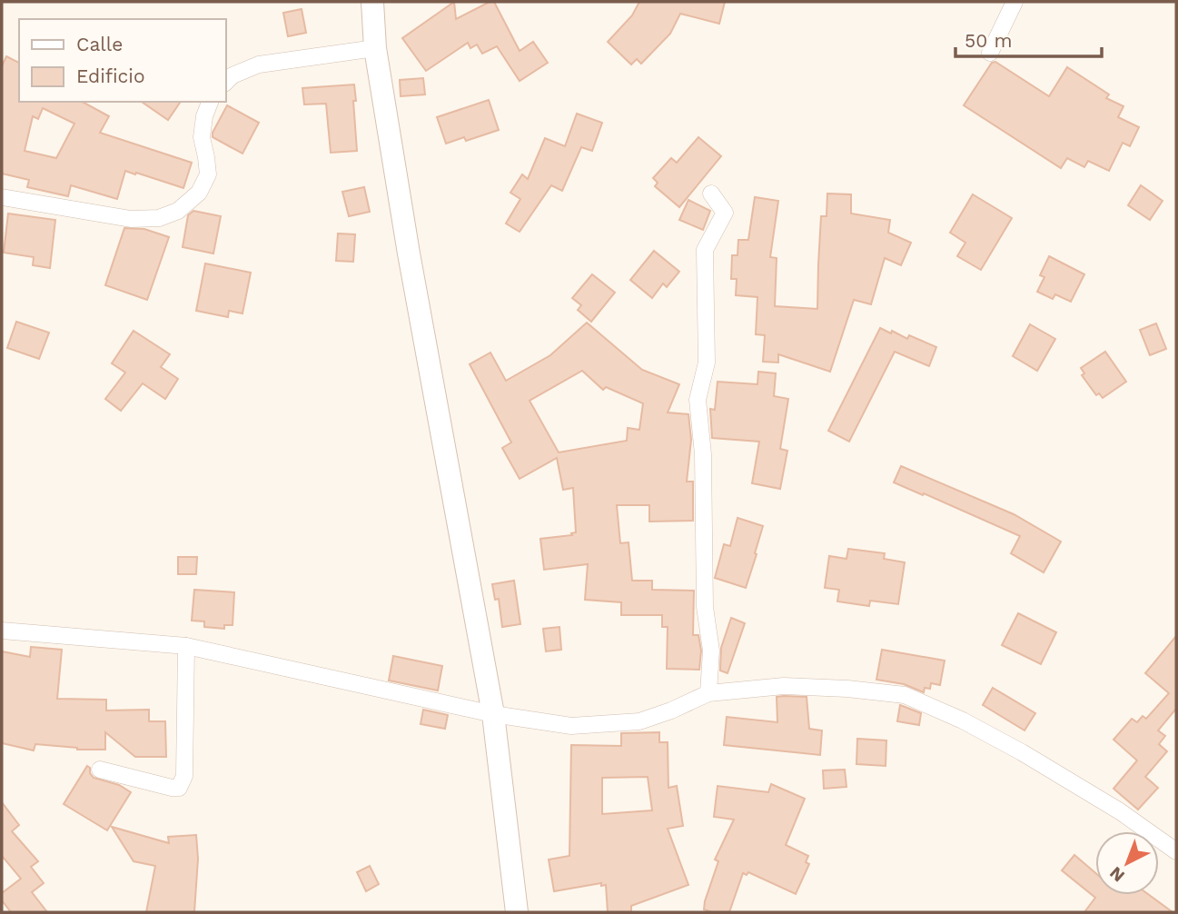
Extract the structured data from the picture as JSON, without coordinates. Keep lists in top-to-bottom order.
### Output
{
  "legend": ["Calle", "Edificio"],
  "scale_bar": "50 m",
  "north": "bottom left"
}
